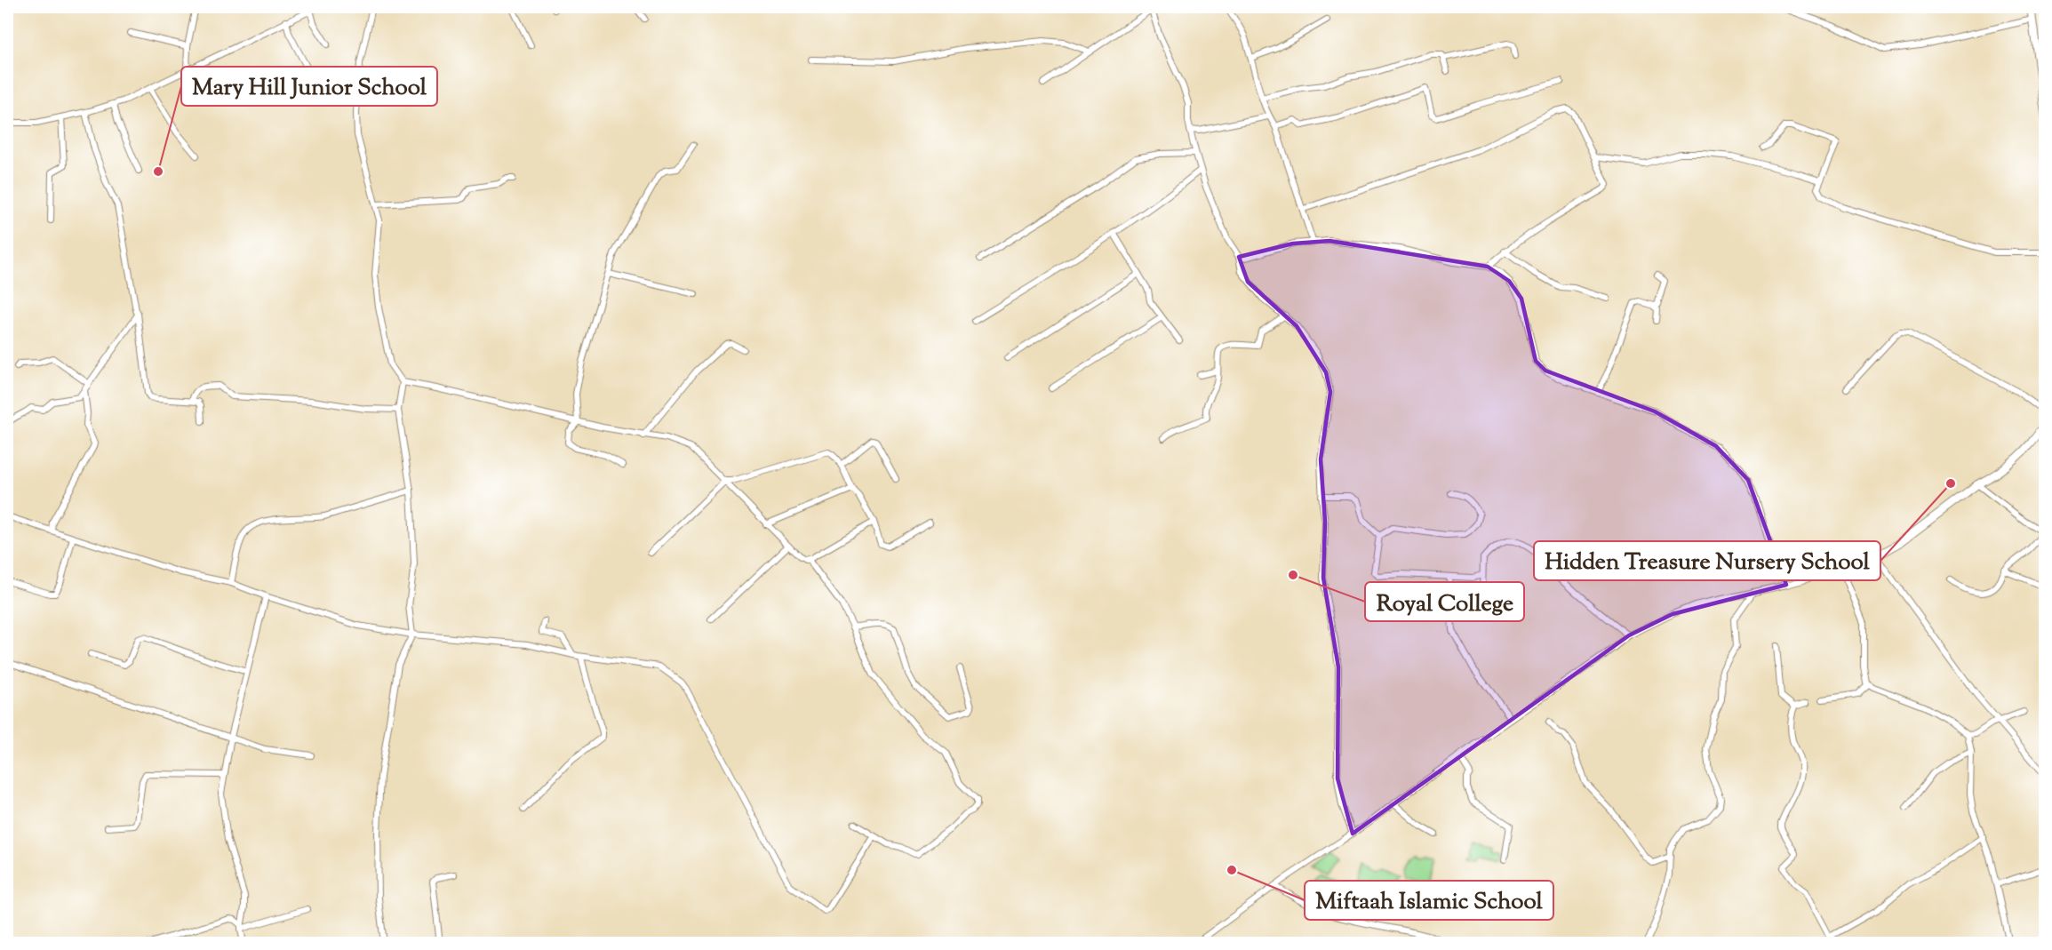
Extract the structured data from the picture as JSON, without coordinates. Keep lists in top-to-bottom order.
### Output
{
  "places": [
    "Mary Hill Junior School",
    "Hidden Treasure Nursery School",
    "Royal College",
    "Miftaah Islamic School"
  ]
}
